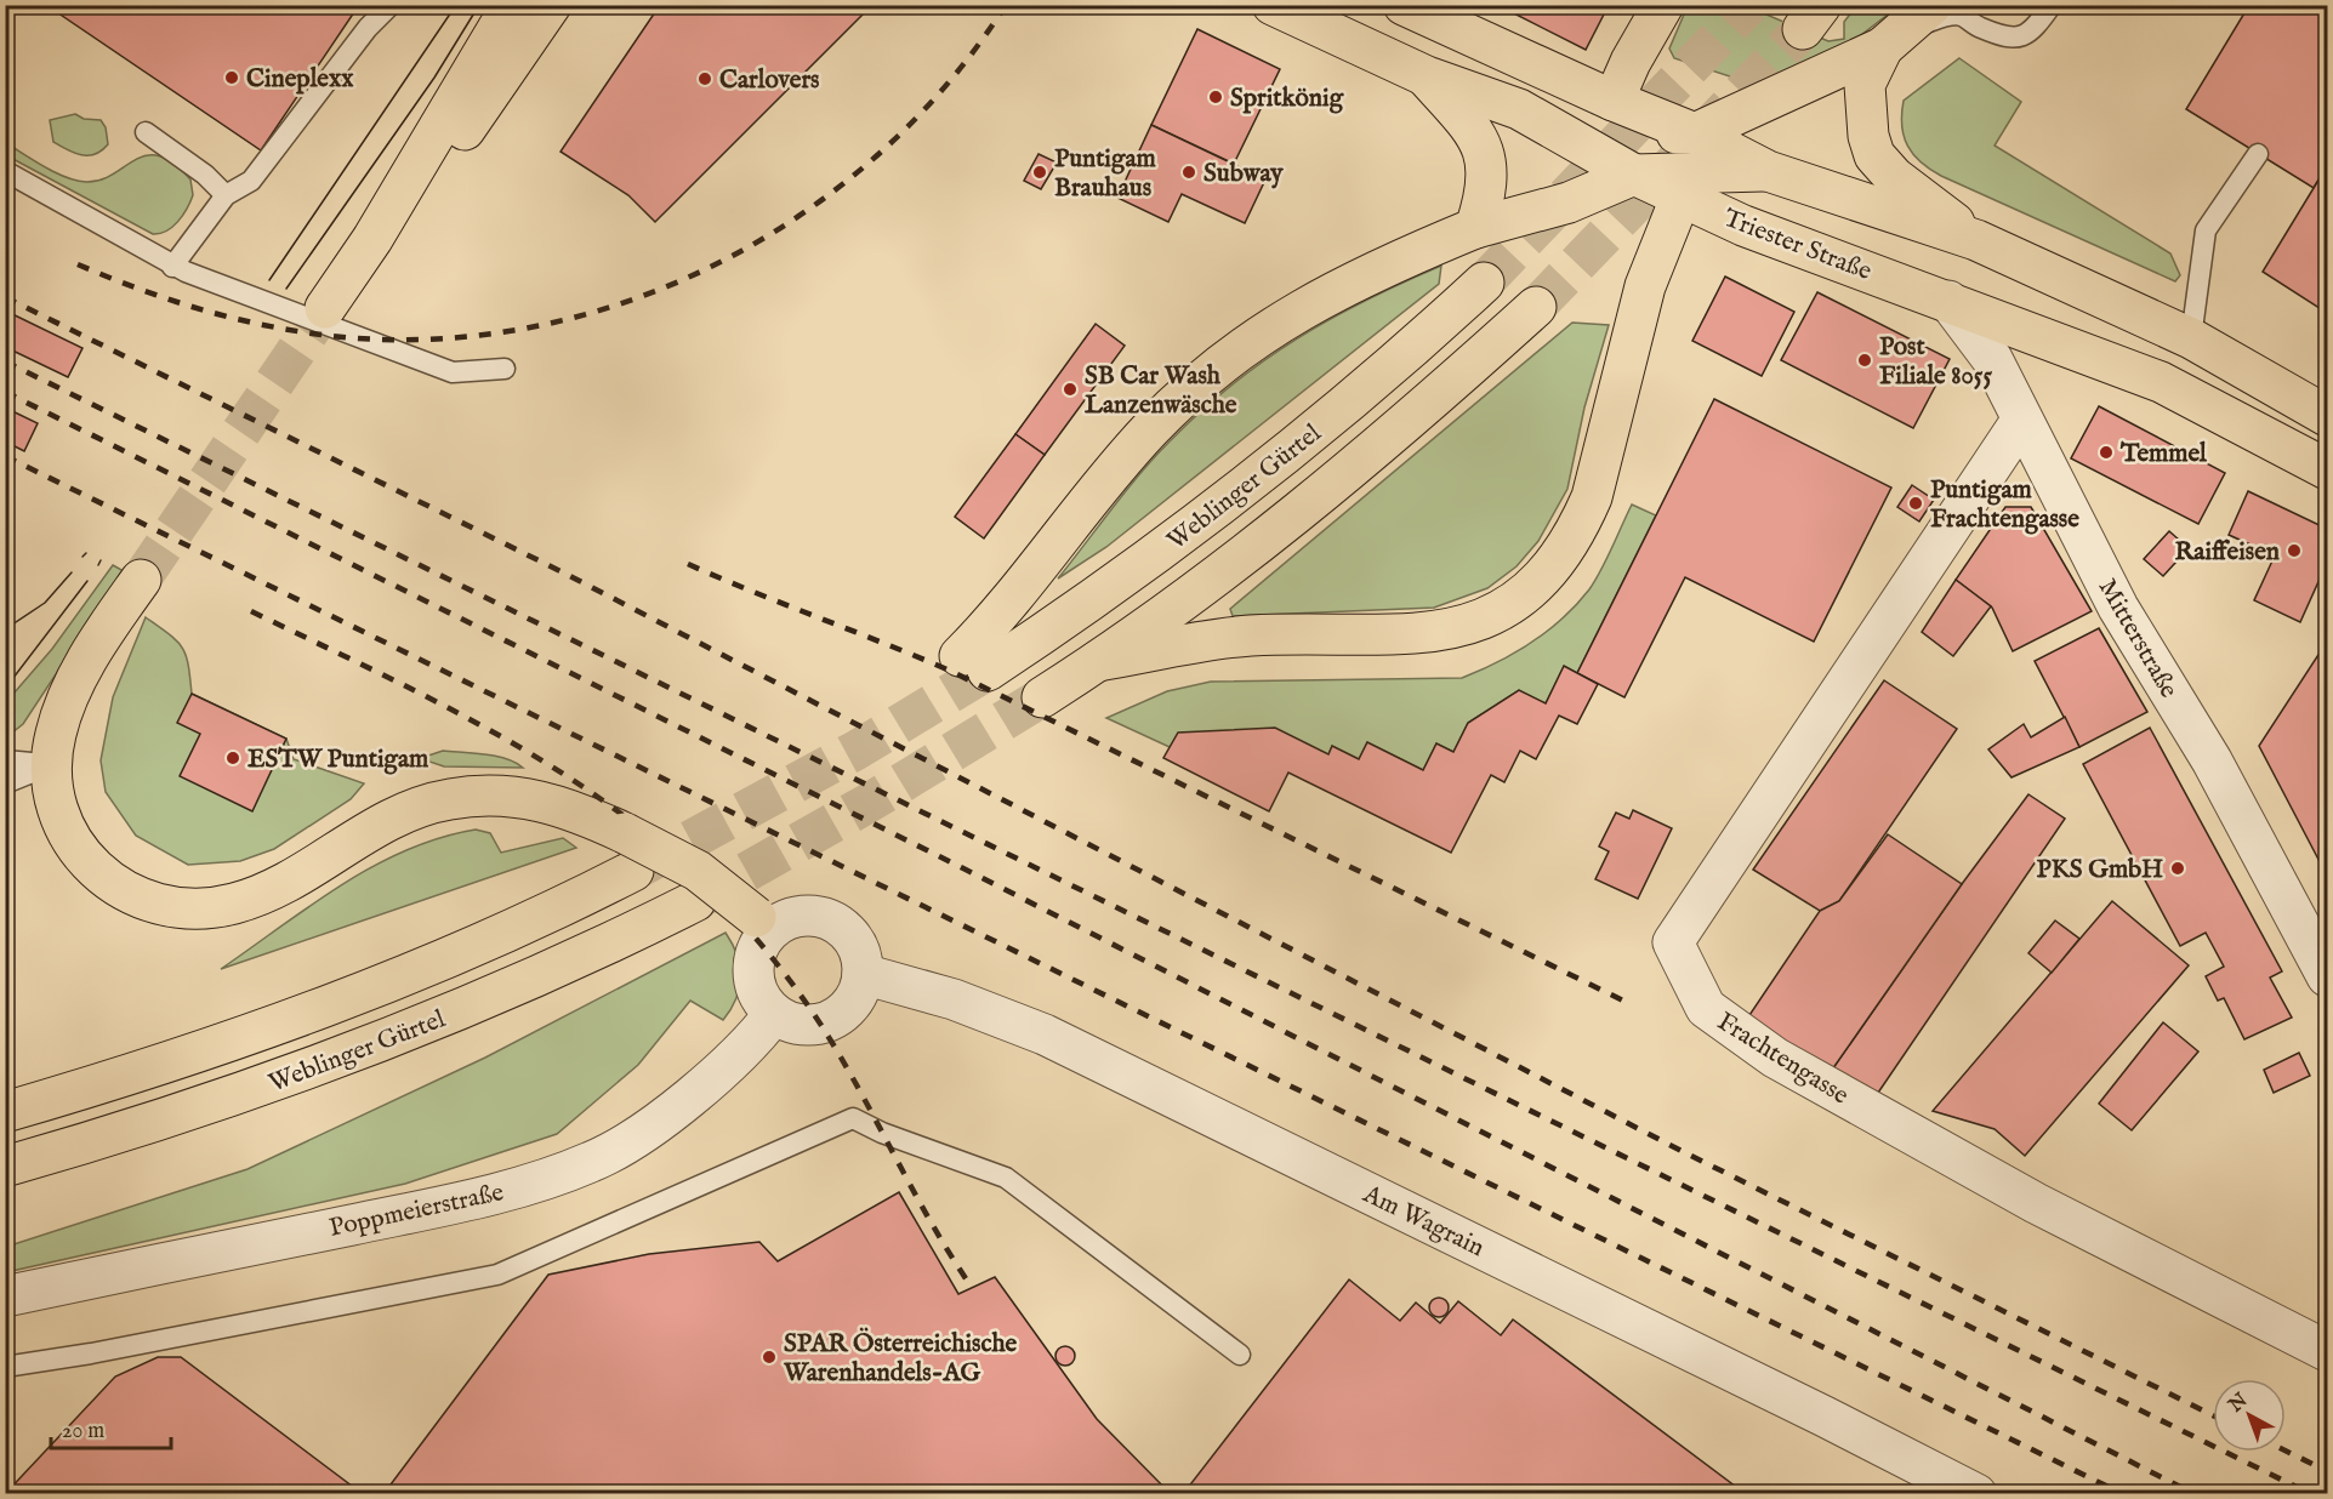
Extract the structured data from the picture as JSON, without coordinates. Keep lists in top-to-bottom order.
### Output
{
  "streets": {
    "main road": ["Triester Straße", "Weblinger Gürtel"],
    "street": [
      "Mitterstraße",
      "Frachtengasse",
      "Poppmeierstraße",
      "Am Wagrain"
    ]
  },
  "crossings": [
    ["Triester Straße", "Mitterstraße"],
    ["Mitterstraße", "Frachtengasse"],
    ["Poppmeierstraße", "Am Wagrain"]
  ],
  "places": [
    "Cineplexx",
    "Carlovers",
    "Spritkönig",
    "Puntigam Brauhaus",
    "Subway",
    "Post Filiale 8055",
    "SB Car Wash Lanzenwäsche",
    "Temmel",
    "Puntigam Frachtengasse",
    "Raiffeisen",
    "ESTW Puntigam",
    "PKS GmbH",
    "SPAR Österreichische Warenhandels-AG"
  ],
  "scale_bar": "20 m",
  "north": "top left"
}
